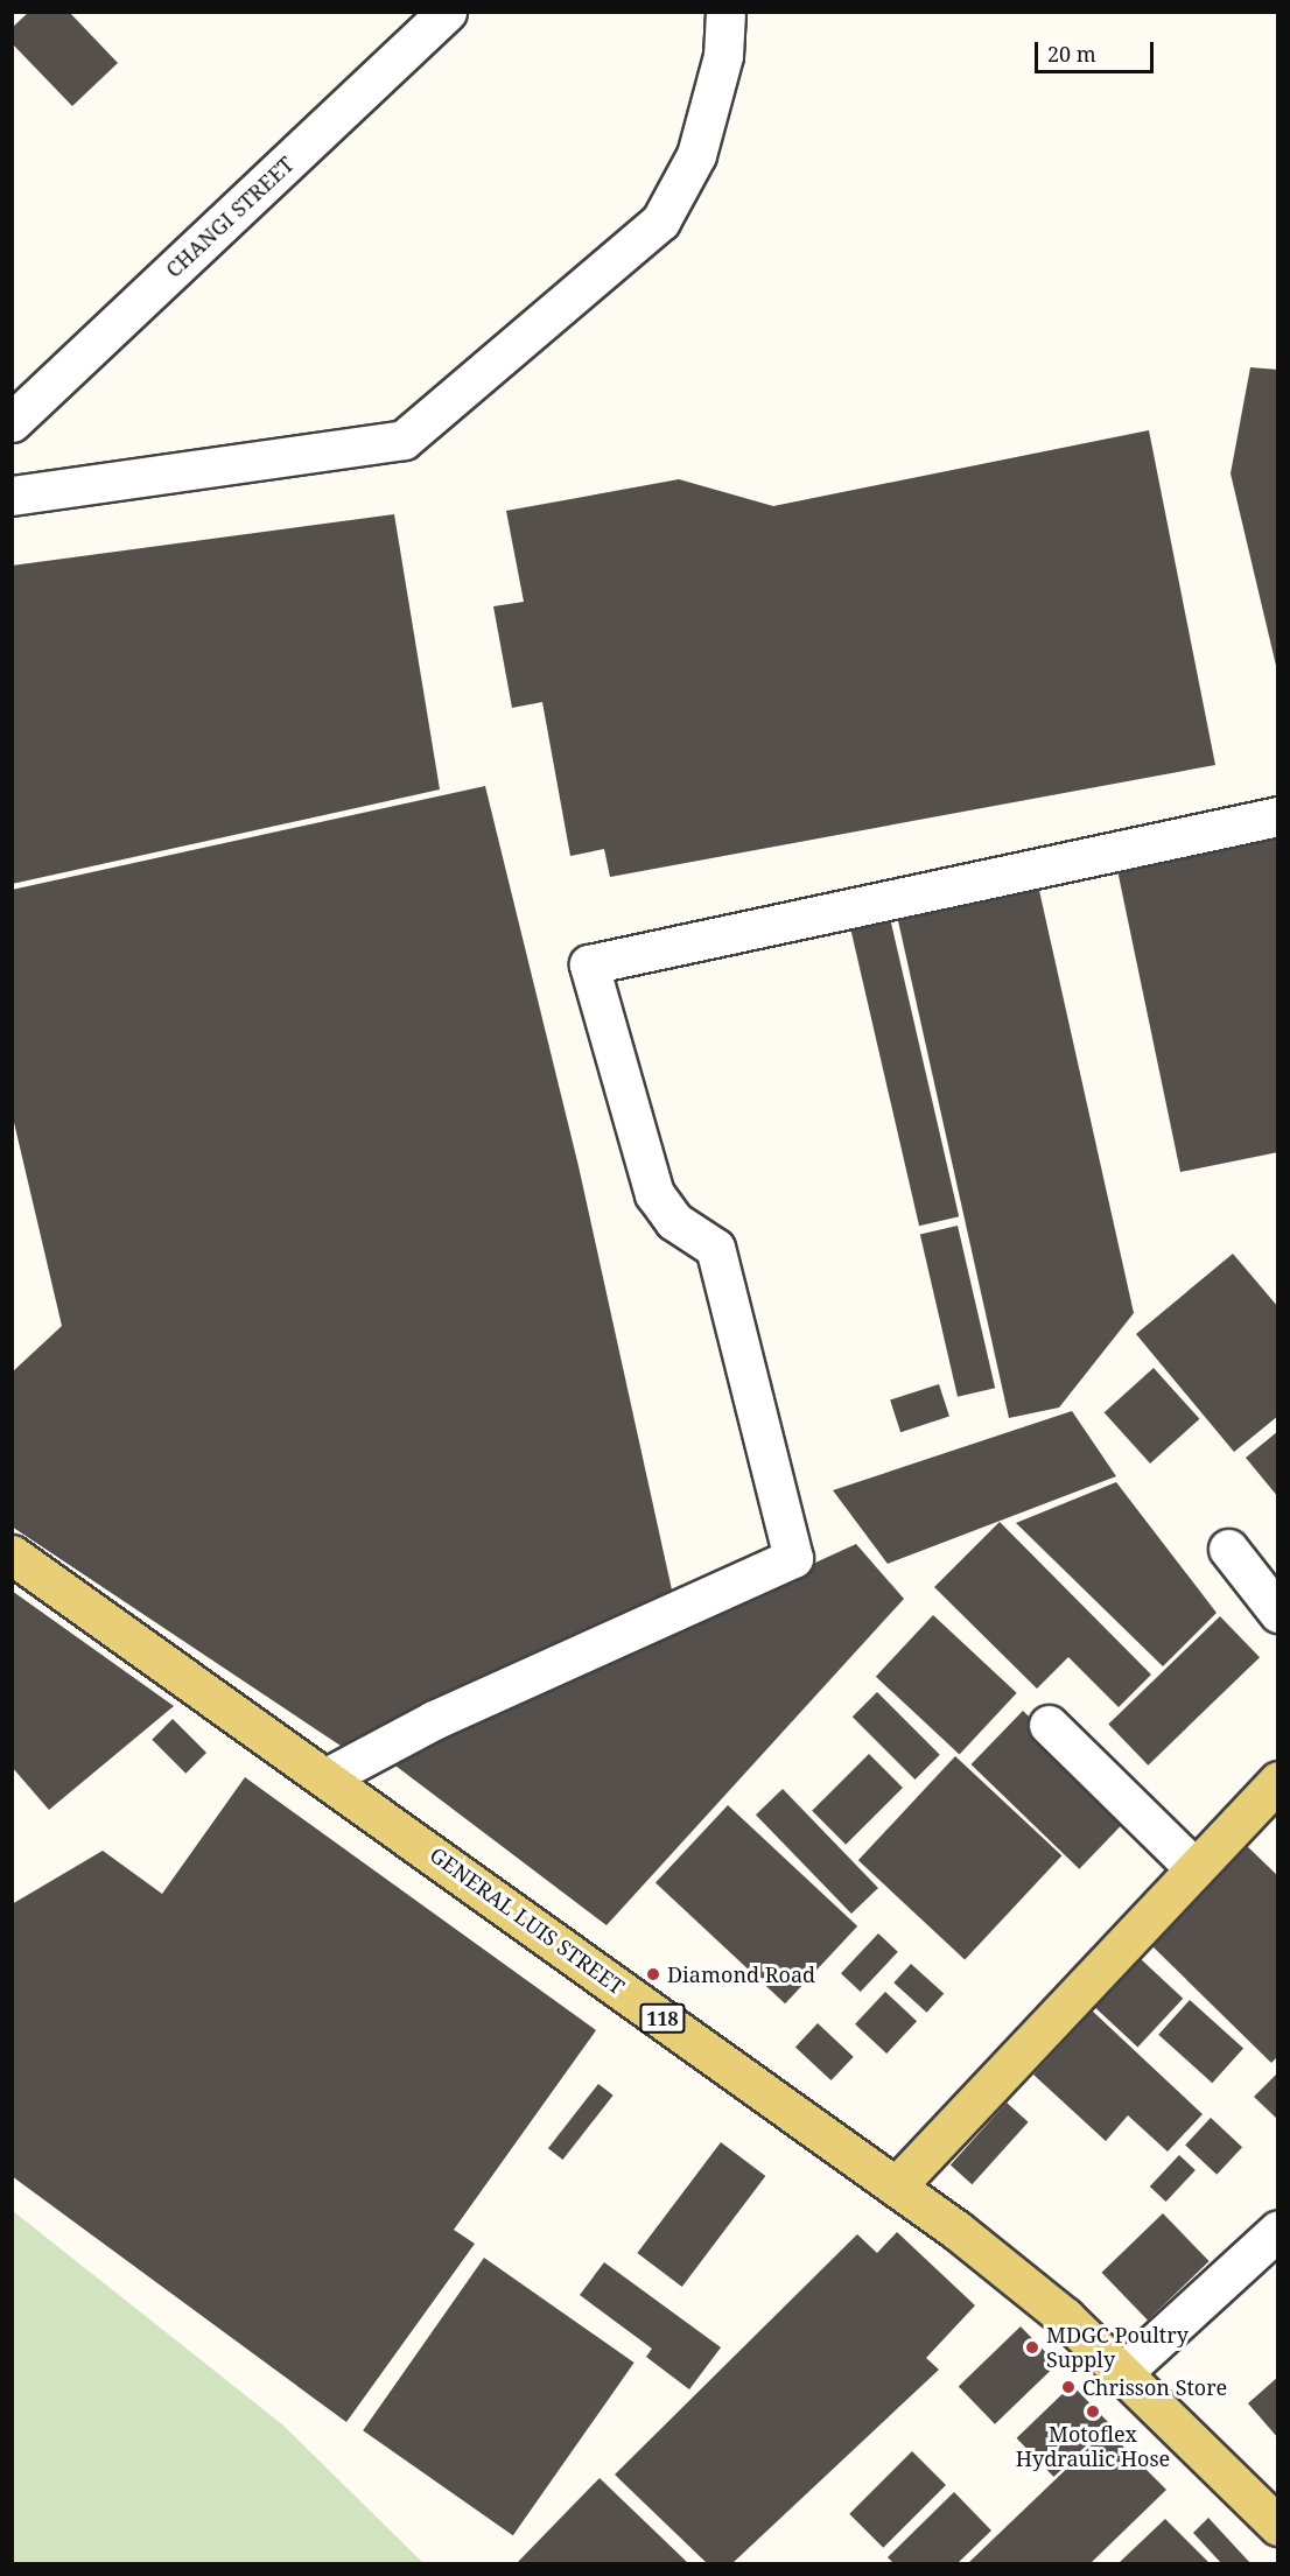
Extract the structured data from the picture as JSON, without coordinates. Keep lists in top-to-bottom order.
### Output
{
  "streets": {
    "main road": ["GENERAL LUIS STREET", "118"],
    "street": ["CHANGI STREET"]
  },
  "places": [
    "Diamond Road",
    "MDGC Poultry Supply",
    "Chrisson Store",
    "Motoflex Hydraulic Hose"
  ],
  "scale_bar": "20 m"
}
